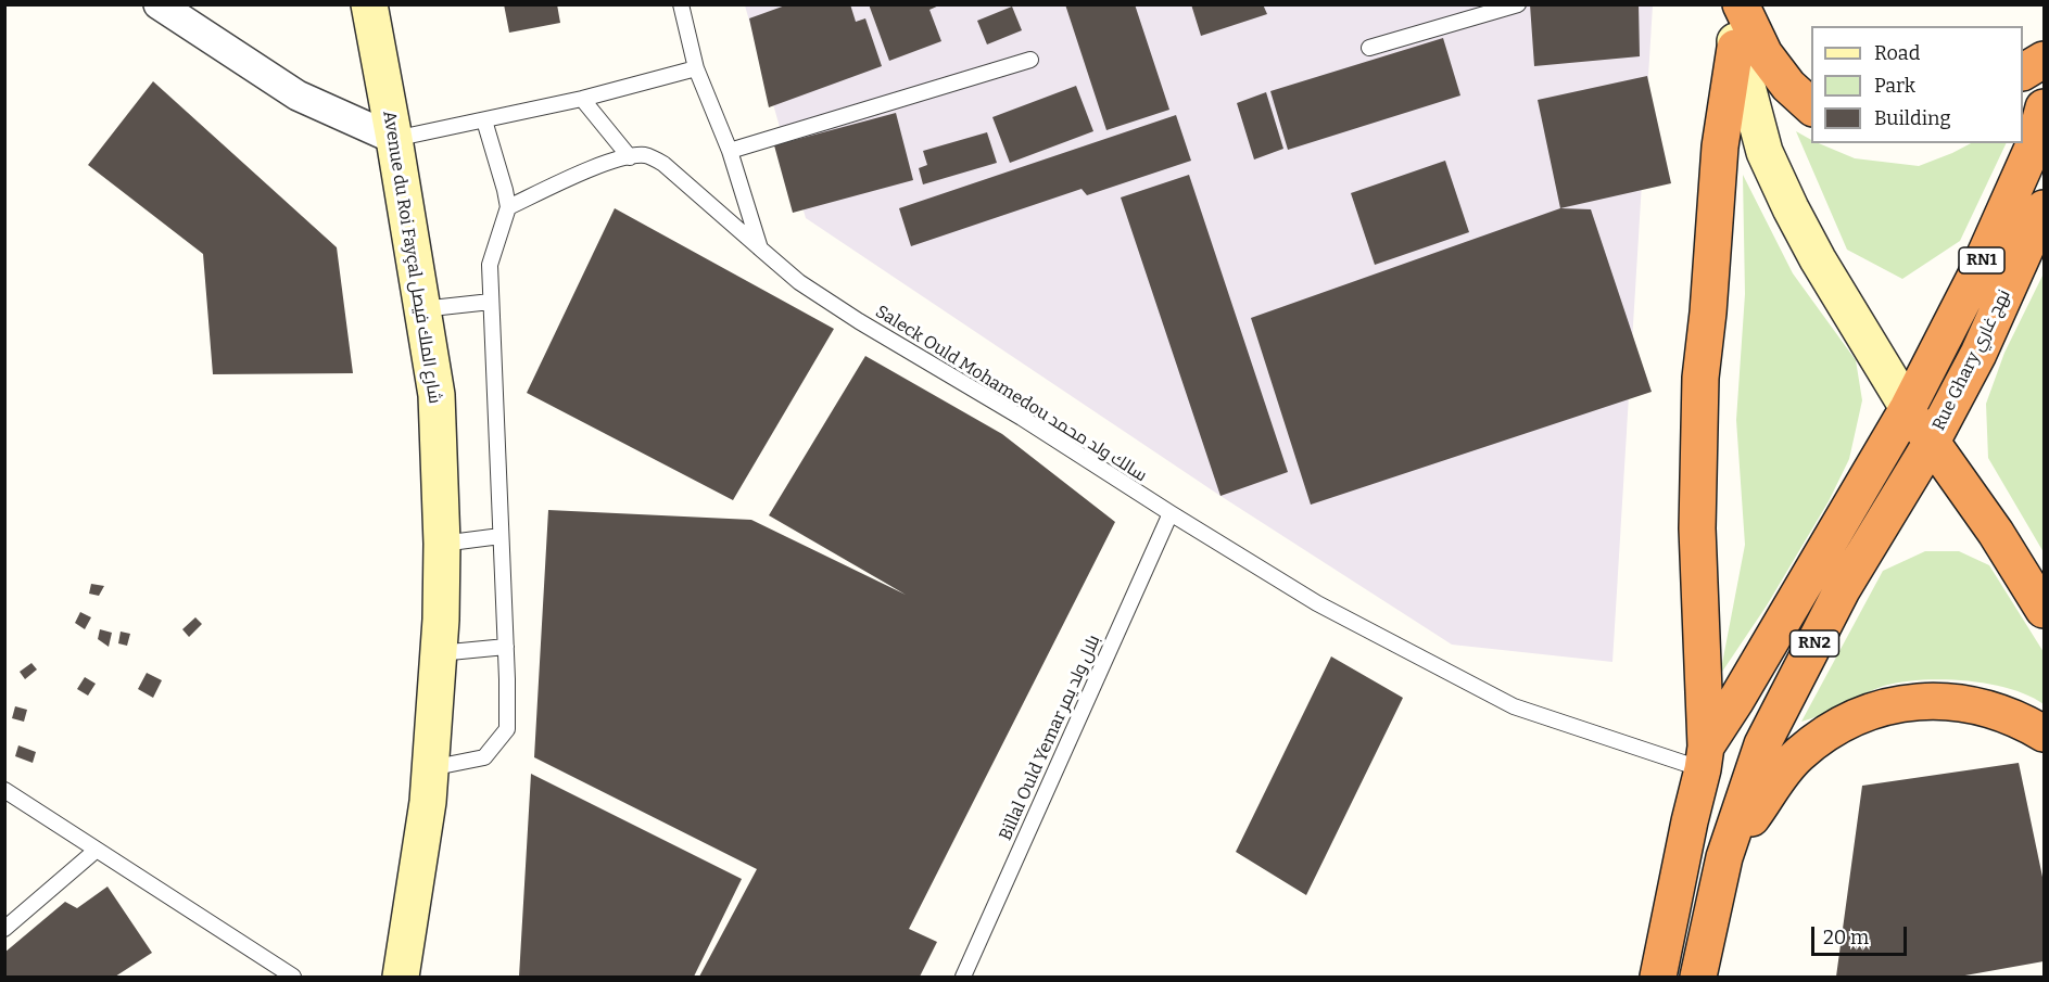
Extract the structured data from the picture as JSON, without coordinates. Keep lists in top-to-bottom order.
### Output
{
  "streets": {
    "highway": ["RN1", "Rue Ghary نهج غاري", "RN2"],
    "street": ["Avenue du Roi Fayçal شارع الملك فيصل"],
    "lane": ["Saleck Ould Mohamedou سالك ولد محمد", "Billal Ould Yemar بلال ولد يمر"]
  },
  "crossings": [
    ["Rue Ghary نهج غاري", "RN2"],
    ["Saleck Ould Mohamedou سالك ولد محمد", "RN2"],
    ["Saleck Ould Mohamedou سالك ولد محمد", "Billal Ould Yemar بلال ولد يمر"]
  ],
  "legend": ["Road", "Park", "Building"],
  "scale_bar": "20 m"
}
